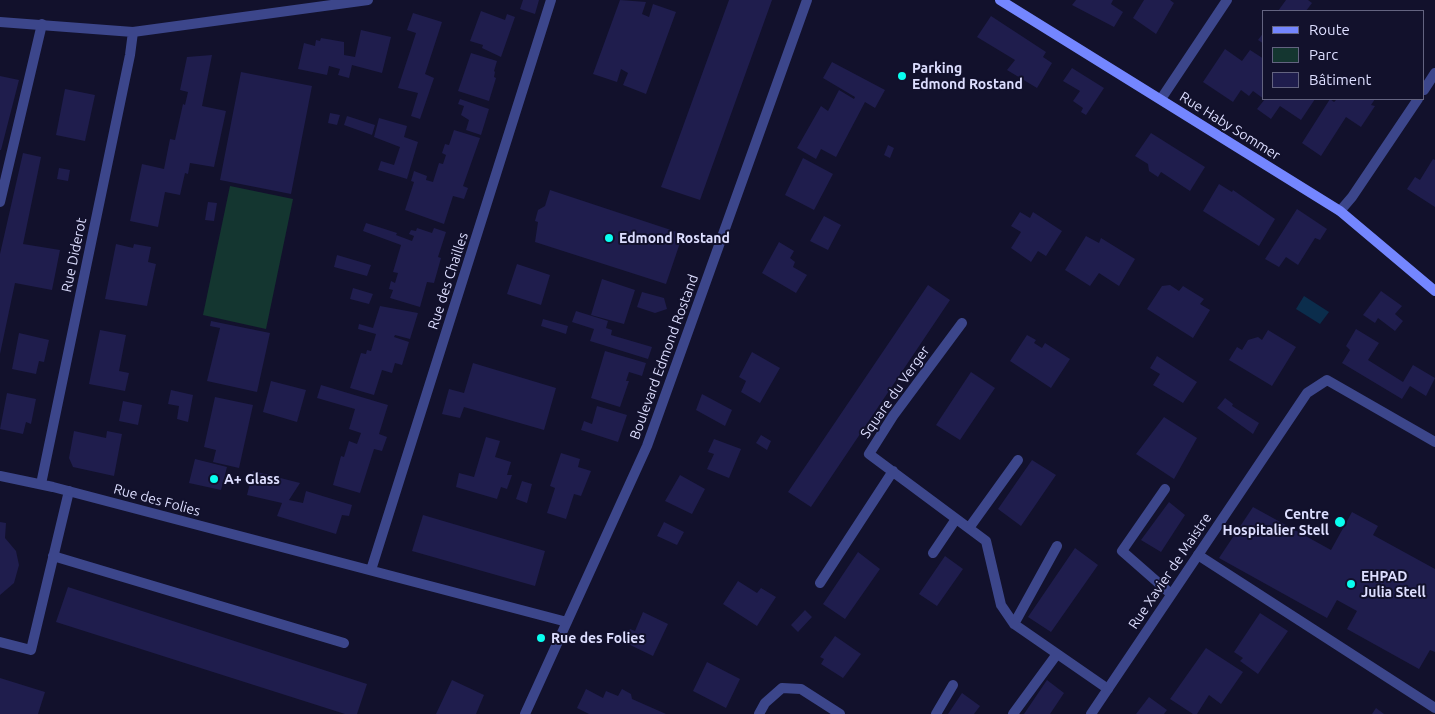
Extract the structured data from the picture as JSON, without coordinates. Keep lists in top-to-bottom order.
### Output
{
  "streets": {
    "street": [
      "Rue Haby Sommer",
      "Rue Diderot",
      "Rue des Chailles",
      "Boulevard Edmond Rostand",
      "Square du Verger",
      "Rue des Folies",
      "Rue Xavier de Maistre"
    ]
  },
  "crossings": [
    ["Rue Diderot", "Rue des Folies"],
    ["Rue des Chailles", "Rue des Folies"],
    ["Boulevard Edmond Rostand", "Rue des Folies"],
    ["Square du Verger", "Rue Xavier de Maistre"]
  ],
  "places": [
    "Parking Edmond Rostand",
    "Edmond Rostand",
    "A+ Glass",
    "Centre Hospitalier Stell",
    "EHPAD Julia Stell",
    "Rue des Folies"
  ],
  "legend": ["Route", "Parc", "Bâtiment"]
}
